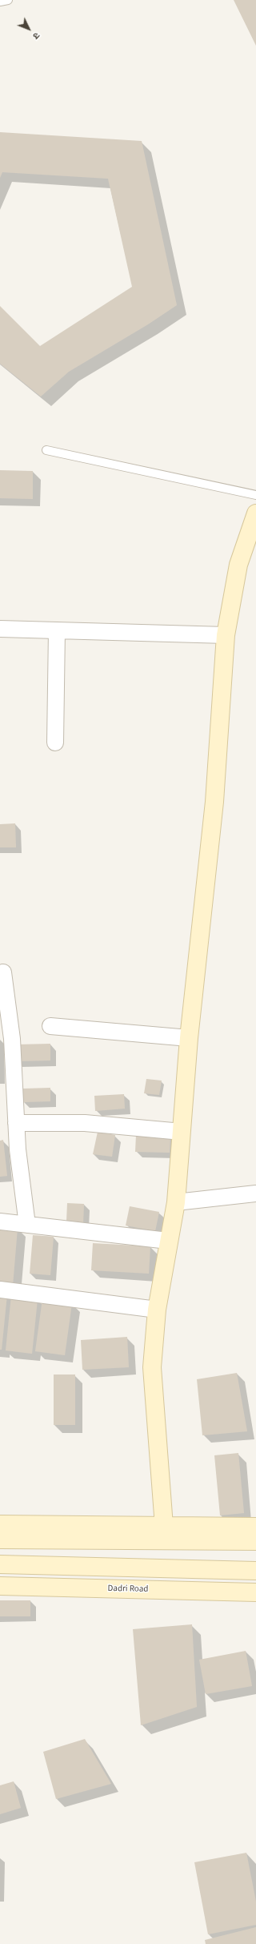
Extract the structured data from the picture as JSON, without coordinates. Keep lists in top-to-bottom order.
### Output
{
  "streets": {
    "street": ["Dadri Road"]
  },
  "north": "bottom right"
}
